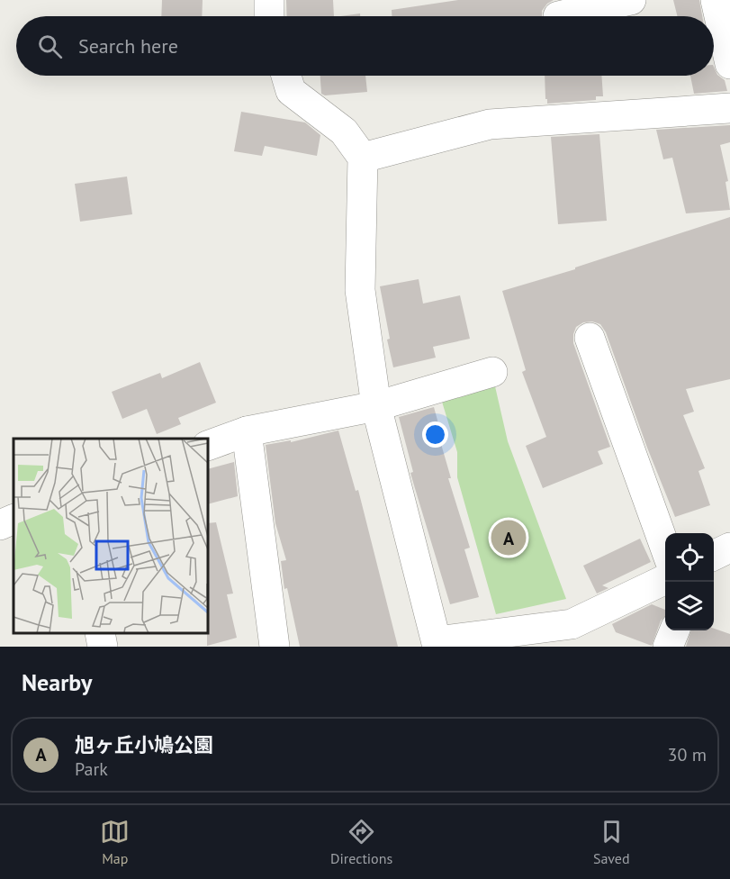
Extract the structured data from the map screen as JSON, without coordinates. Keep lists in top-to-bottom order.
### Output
{
  "page": {
    "search": "Search here",
    "pins": "A",
    "heading": "Nearby",
    "list": [
      {
        "mark": "A",
        "name": "旭ヶ丘小鳩公園",
        "note": "Park",
        "value": "30 m"
      }
    ],
    "nav": ["Map", "Directions", "Saved"]
  }
}
